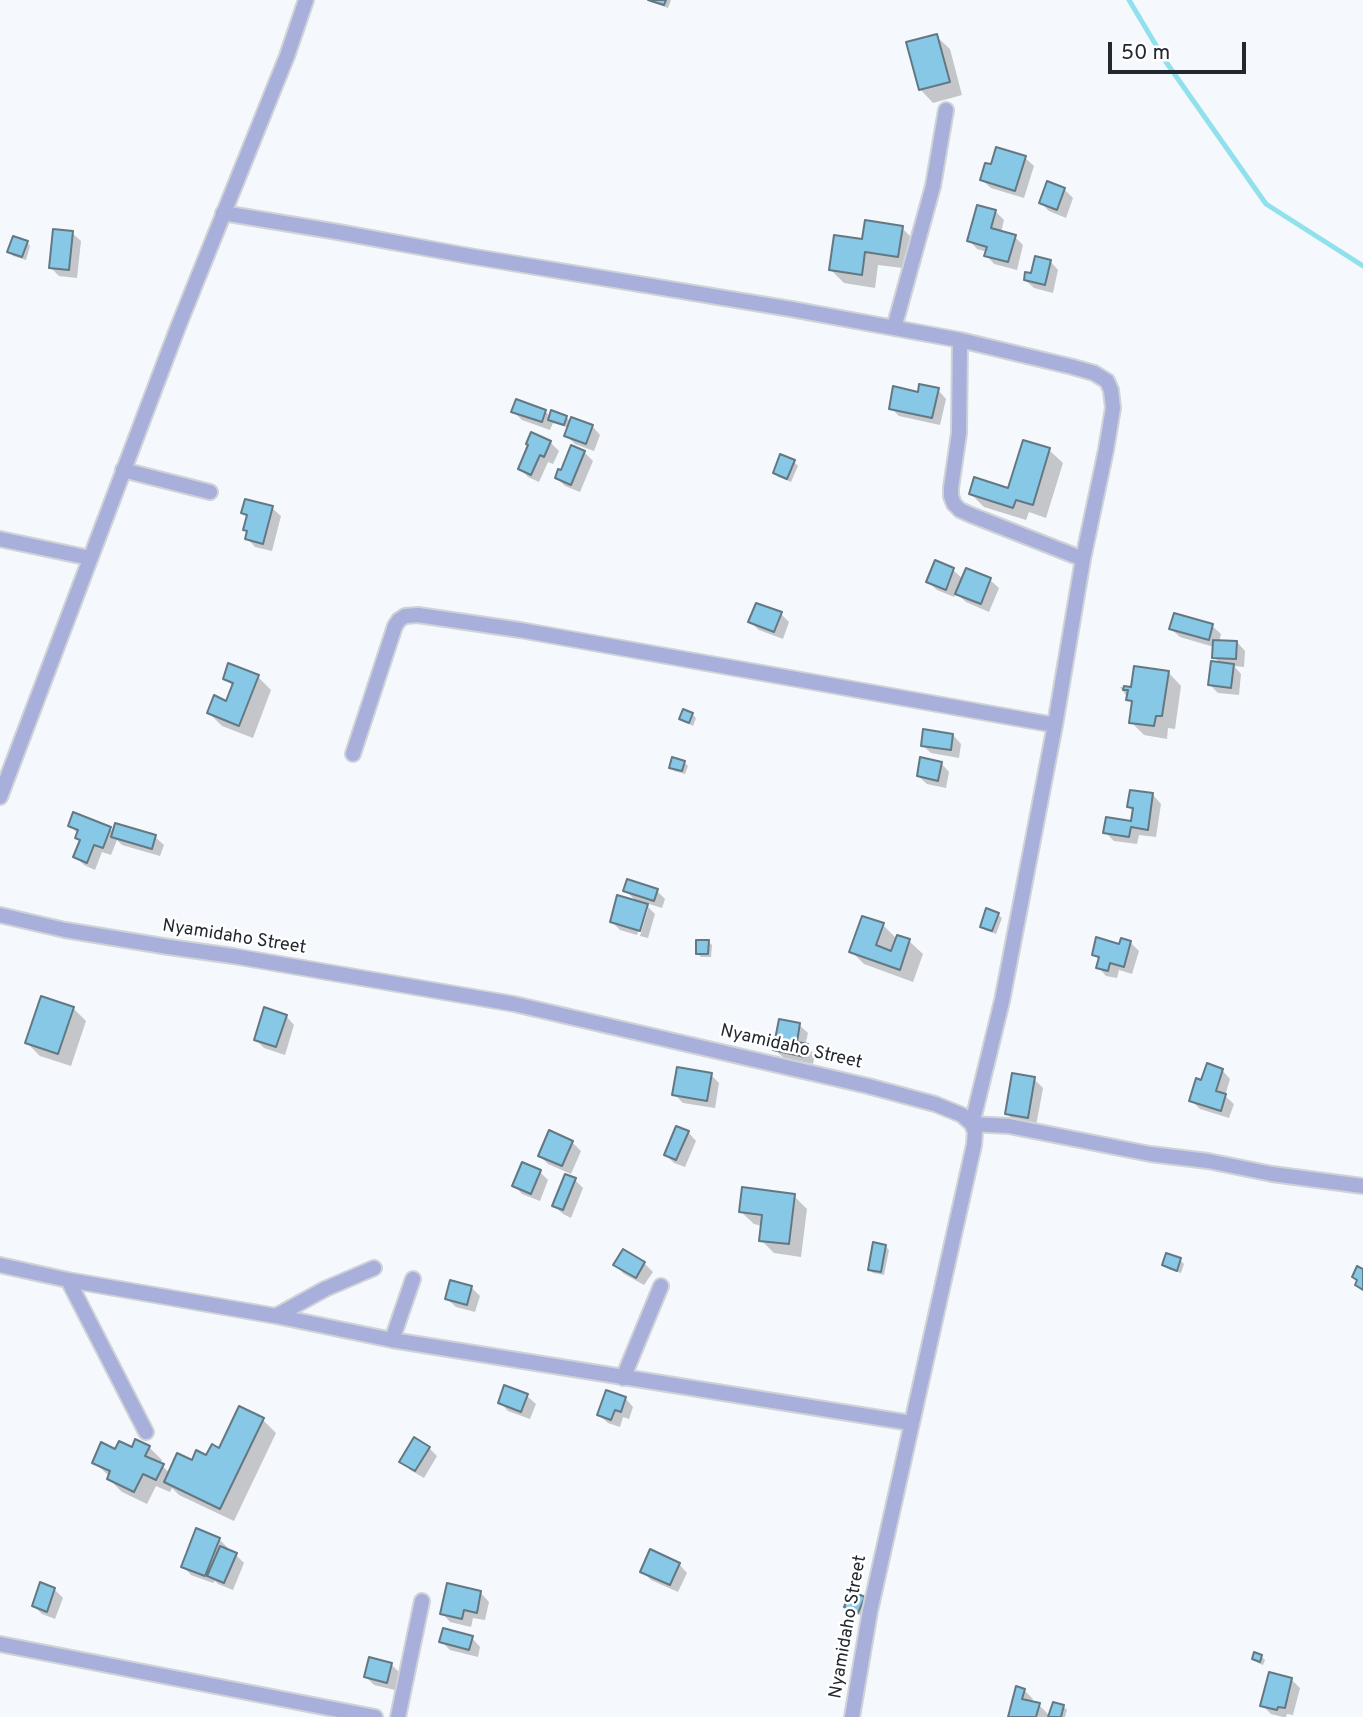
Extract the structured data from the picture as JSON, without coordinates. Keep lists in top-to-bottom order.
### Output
{
  "streets": {
    "street": ["Nyamidaho Street"]
  },
  "scale_bar": "50 m"
}
